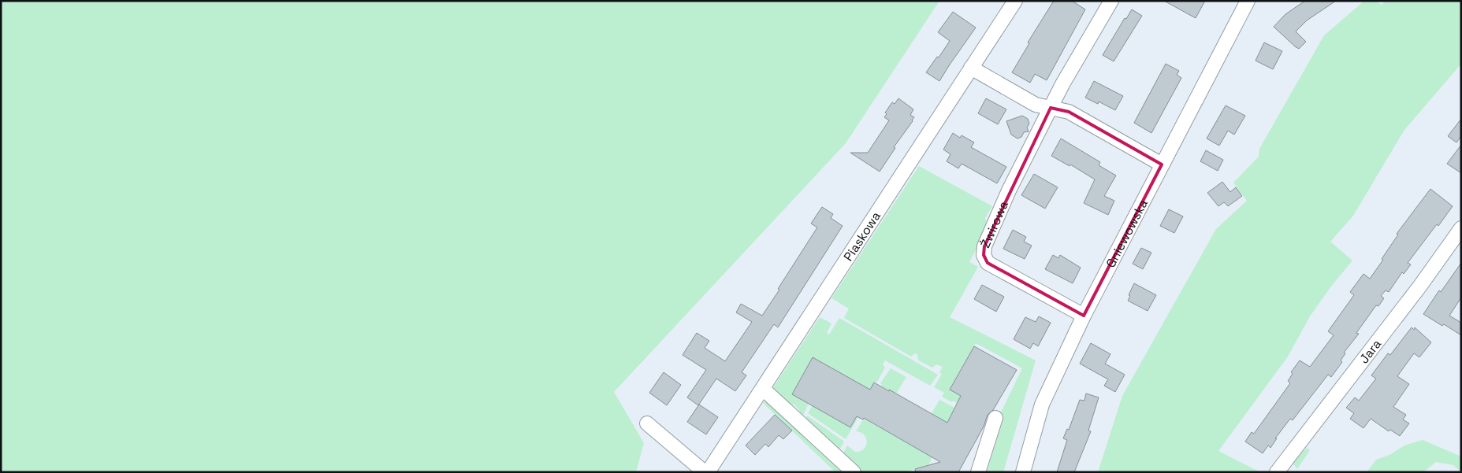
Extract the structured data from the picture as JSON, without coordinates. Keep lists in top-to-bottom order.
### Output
{
  "streets": {
    "street": [
      "Żwirowa",
      "Gniewowska",
      "Piaskowa",
      "Jara"
    ]
  },
  "crossings": [
    ["Żwirowa", "Gniewowska"]
  ]
}
